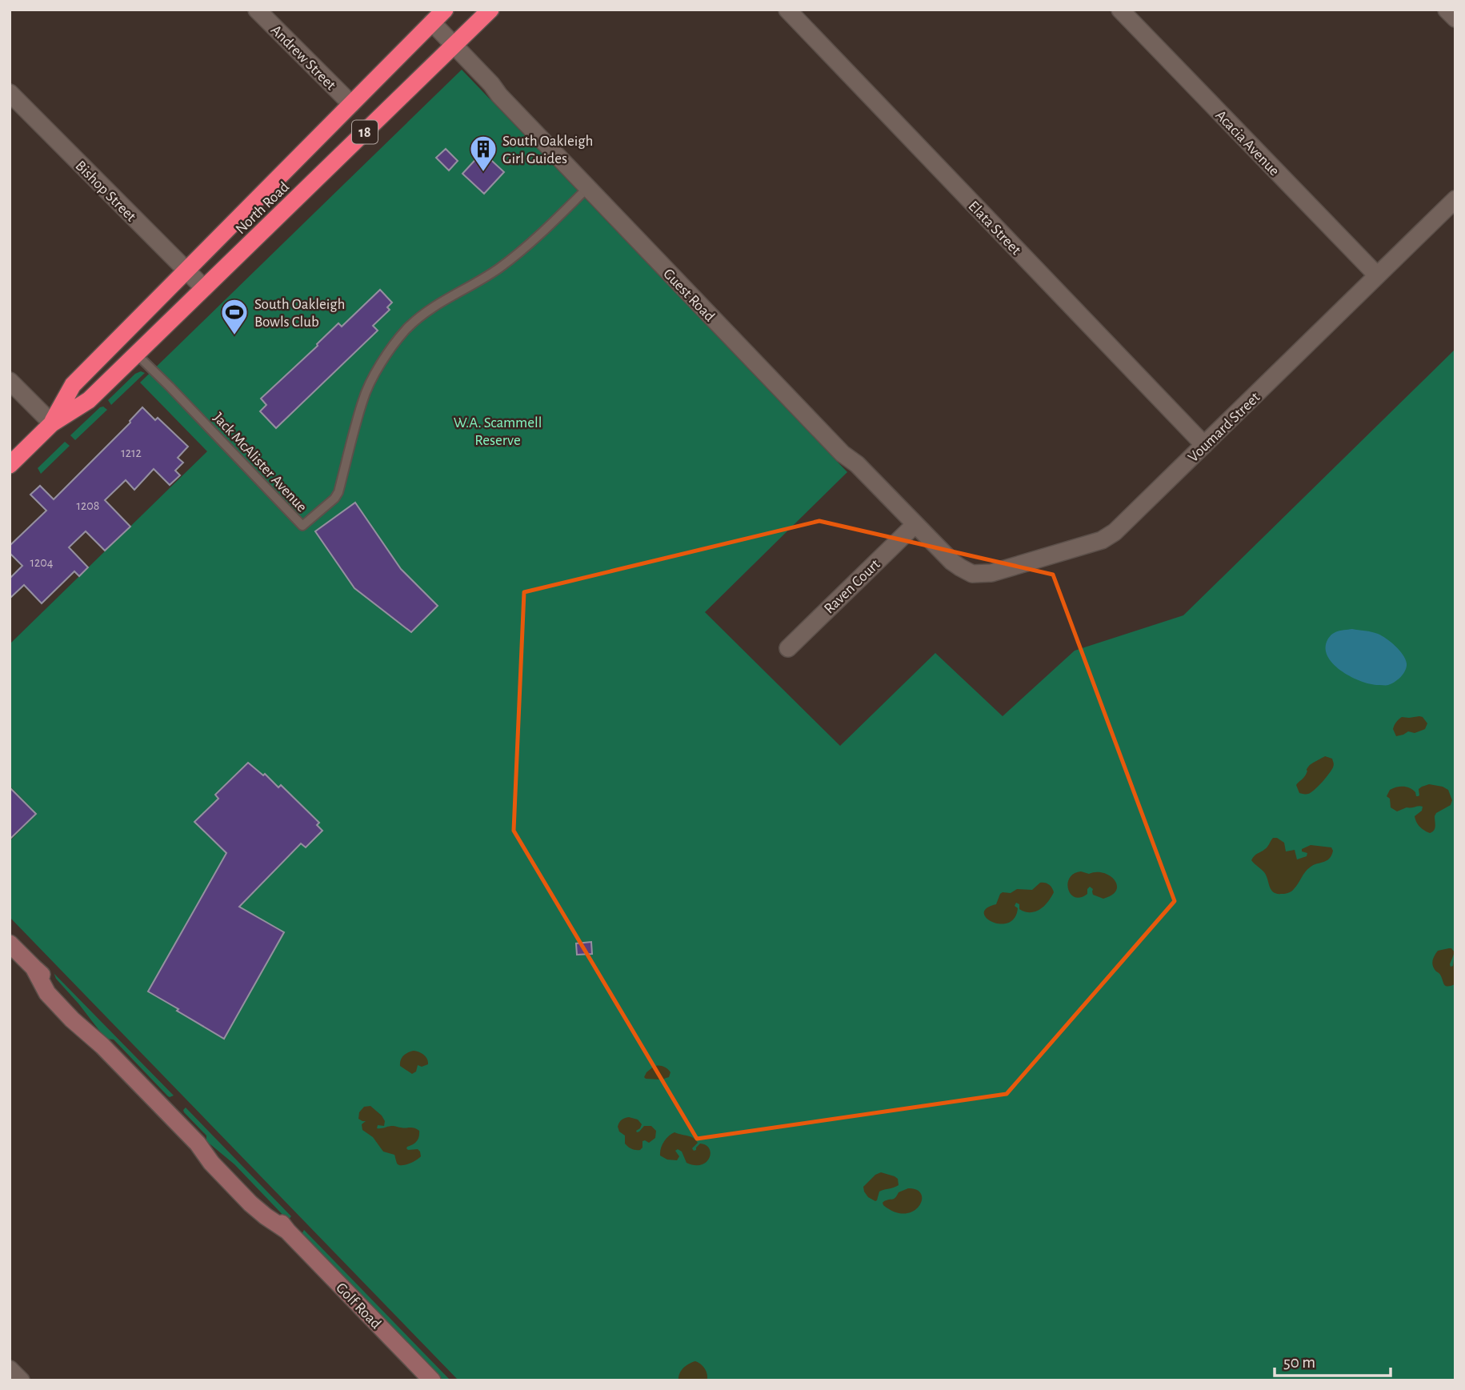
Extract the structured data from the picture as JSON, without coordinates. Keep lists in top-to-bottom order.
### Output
{
  "streets": {
    "highway": ["18", "North Road"],
    "street": [
      "Andrew Street",
      "Acacia Avenue",
      "Bishop Street",
      "Elata Street",
      "Guest Road",
      "Voumard Street",
      "Raven Court",
      "Golf Road"
    ],
    "lane": ["Jack McAlister Avenue"]
  },
  "crossings": [
    ["Andrew Street", "North Road"],
    ["Acacia Avenue", "Voumard Street"],
    ["Bishop Street", "North Road"],
    ["North Road", "Guest Road"],
    ["North Road", "Jack McAlister Avenue"],
    ["Elata Street", "Voumard Street"],
    ["Guest Road", "Voumard Street"],
    ["Guest Road", "Jack McAlister Avenue"],
    ["Guest Road", "Raven Court"]
  ],
  "parks": ["W.A. Scammell Reserve"],
  "places": {
    "building": ["South Oakleigh Girl Guides"],
    "sports": ["South Oakleigh Bowls Club"]
  },
  "house_numbers": ["1212", "1208", "1204"],
  "scale_bar": "50 m"
}
